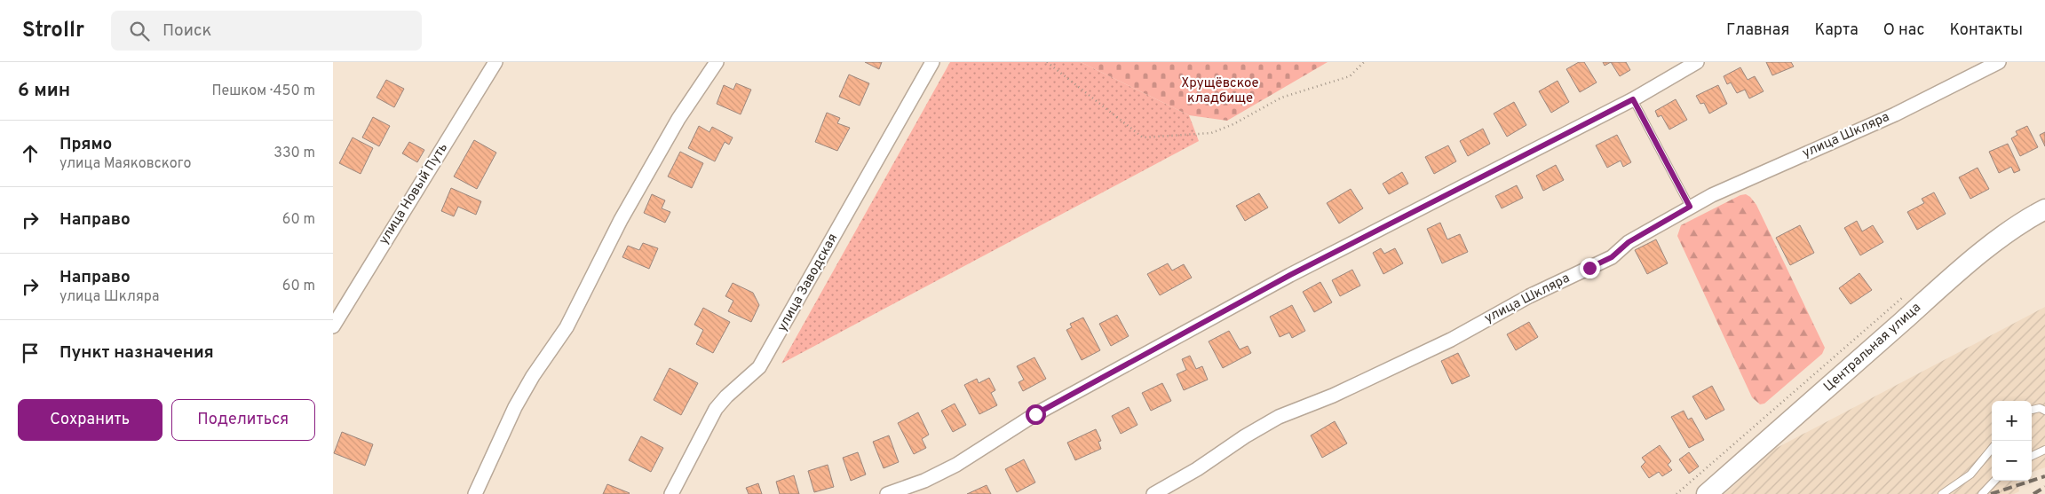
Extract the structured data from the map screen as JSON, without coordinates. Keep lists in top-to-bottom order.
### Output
{
  "streets": {
    "main road": ["Центральная улица"],
    "street": ["улица Шкляра", "улица Новый Путь", "улица Заводская"]
  },
  "parks": ["Хрущёвское кладбище"],
  "page": {
    "header": "Strollr",
    "search": "Поиск",
    "nav": [
      "Главная",
      "Карта",
      "О нас",
      "Контакты"
    ],
    "heading": ["6 мин", "Пешком · 450 m"],
    "list": [
      ["Прямо", "улица Маяковского", "330 m"],
      ["Направо", "60 m"],
      ["Направо", "улица Шкляра", "60 m"],
      "Пункт назначения"
    ],
    "buttons": ["Сохранить", "Поделиться"],
    "map_buttons": ["+", "−"]
  }
}
